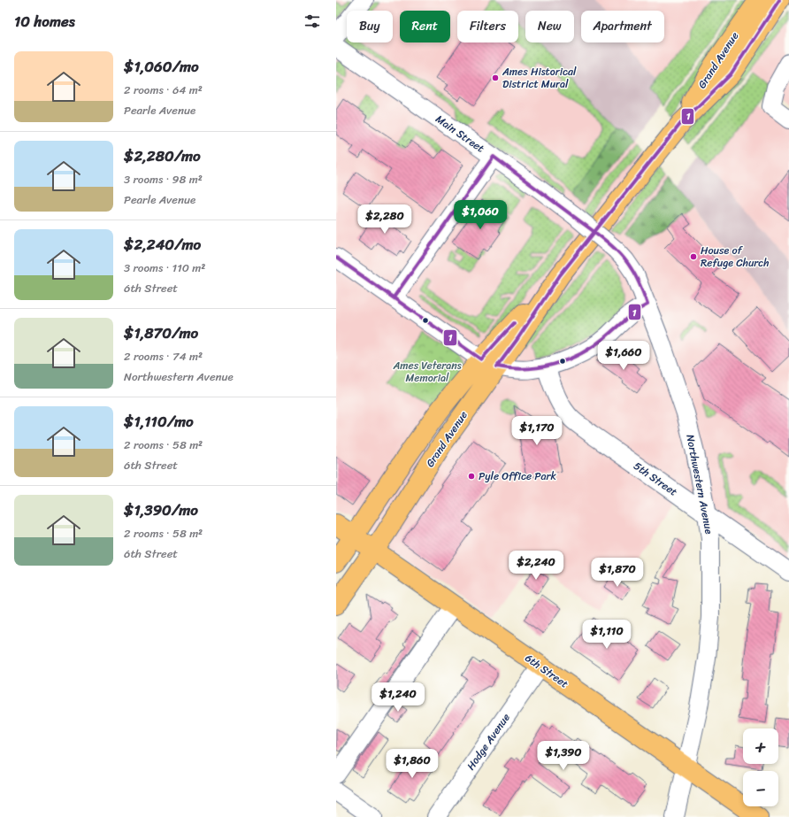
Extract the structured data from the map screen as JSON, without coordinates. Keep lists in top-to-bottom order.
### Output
{
  "streets": {
    "main road": ["Grand Avenue", "6th Street"],
    "street": [
      "Main Street",
      "5th Street",
      "Northwestern Avenue",
      "Hodge Avenue"
    ]
  },
  "crossings": [
    ["Grand Avenue", "6th Street"],
    ["Main Street", "Northwestern Avenue"],
    ["5th Street", "Northwestern Avenue"],
    ["Northwestern Avenue", "6th Street"],
    ["6th Street", "Hodge Avenue"]
  ],
  "parks": ["Ames Veterans Memorial"],
  "places": ["Ames Historical District Mural", "House of Refuge Church", "Pyle Office Park"],
  "lines": ["transit line 1"],
  "page": {
    "heading": "10 homes",
    "chip": [
      "Buy",
      "Rent",
      "Filters",
      "New",
      "Apartment"
    ],
    "list": [
      {
        "name": "$1,060/mo",
        "note": "2 rooms · 64 m² · Pearle Avenue"
      },
      {
        "name": "$2,280/mo",
        "note": "3 rooms · 98 m² · Pearle Avenue"
      },
      {
        "name": "$2,240/mo",
        "note": "3 rooms · 110 m² · 6th Street"
      },
      {
        "name": "$1,870/mo",
        "note": "2 rooms · 74 m² · Northwestern Avenue"
      },
      {
        "name": "$1,110/mo",
        "note": "2 rooms · 58 m² · 6th Street"
      },
      {
        "name": "$1,390/mo",
        "note": "2 rooms · 58 m² · 6th Street"
      }
    ],
    "price": [
      "$1,060",
      "$2,280",
      "$1,660",
      "$1,170",
      "$2,240",
      "$1,870",
      "$1,110",
      "$1,240",
      "$1,390",
      "$1,860"
    ],
    "map_buttons": ["+", "−"]
  }
}
